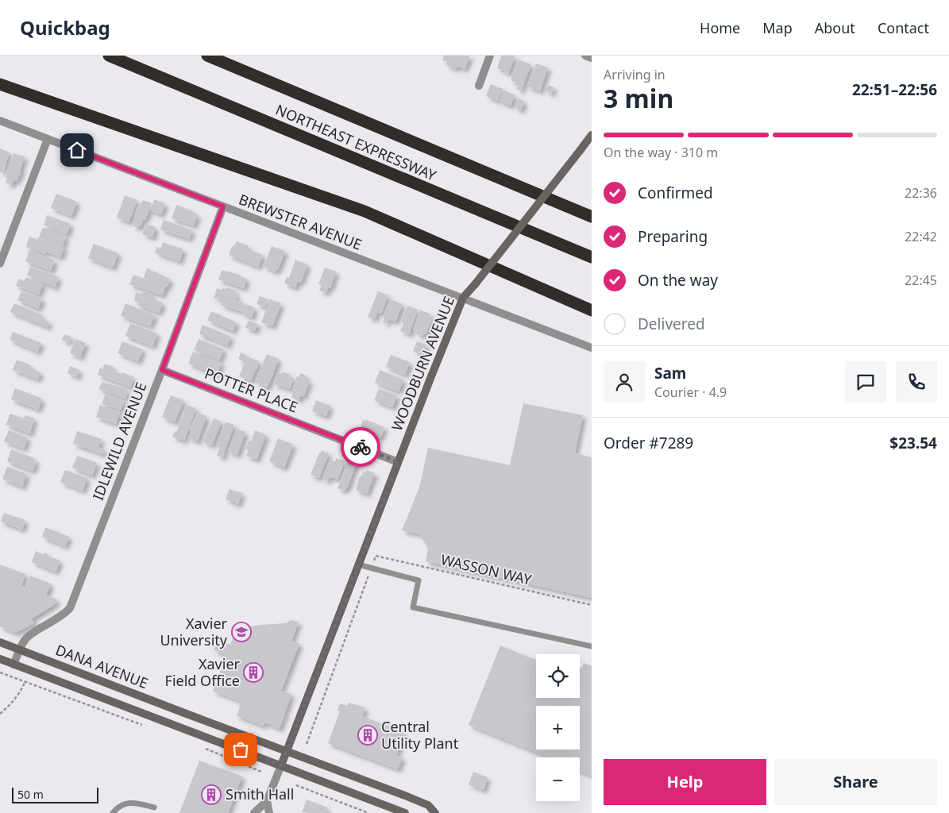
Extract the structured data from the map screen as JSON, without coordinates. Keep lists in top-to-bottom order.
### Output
{
  "streets": {
    "highway": ["NORTHEAST EXPRESSWAY"],
    "street": [
      "BREWSTER AVENUE",
      "WOODBURN AVENUE",
      "POTTER PLACE",
      "IDLEWILD AVENUE",
      "DANA AVENUE"
    ],
    "path": ["WASSON WAY"]
  },
  "crossings": [
    ["BREWSTER AVENUE", "WOODBURN AVENUE"],
    ["BREWSTER AVENUE", "IDLEWILD AVENUE"],
    ["WOODBURN AVENUE", "POTTER PLACE"],
    ["WOODBURN AVENUE", "DANA AVENUE"],
    ["POTTER PLACE", "IDLEWILD AVENUE"],
    ["IDLEWILD AVENUE", "DANA AVENUE"]
  ],
  "places": {
    "school or university": ["Xavier University"],
    "building": ["Xavier Field Office", "Central Utility Plant", "Smith Hall"]
  },
  "scale_bar": "50 m",
  "page": {
    "header": "Quickbag",
    "nav": [
      "Home",
      "Map",
      "About",
      "Contact"
    ],
    "heading": ["3 min", "Arriving in", "22:51–22:56"],
    "panel": [
      "Sam",
      "Courier · 4.9",
      "Order #7289",
      "$23.54"
    ],
    "bar": "On the way · 310 m",
    "list": [
      ["Confirmed", "22:36"],
      ["Preparing", "22:42"],
      ["On the way", "22:45"],
      "Delivered"
    ],
    "map_buttons": ["+", "−"],
    "buttons": ["Help", "Share"],
    "scale": "50 m"
  }
}
